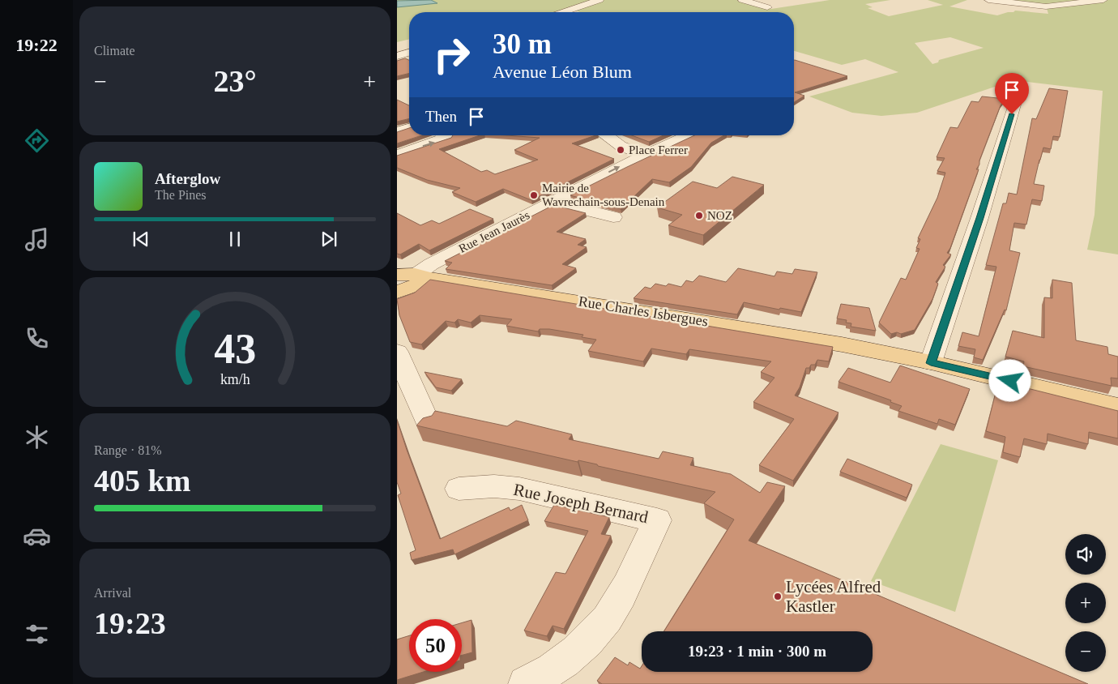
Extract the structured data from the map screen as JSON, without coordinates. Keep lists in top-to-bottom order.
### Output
{
  "streets": {
    "main road": ["Rue Charles Isbergues"],
    "street": ["Rue Jean Jaurès", "Rue Joseph Bernard"]
  },
  "crossings": [
    ["Rue Jean Jaurès", "Rue Charles Isbergues"]
  ],
  "places": [
    "Place Ferrer",
    "Mairie de Wavrechain-sous-Denain",
    "NOZ",
    "Lycées Alfred Kastler"
  ],
  "page": {
    "tabs": "19:22",
    "tile": [
      "Climate",
      ["Range · 81%", "405 km"],
      ["Arrival", "19:23"]
    ],
    "turn": ["30 m", "Avenue Léon Blum"],
    "heat": ["−", "23°", "+"],
    "then": "Then",
    "song": ["Afterglow", "The Pines"],
    "map_buttons": ["+", "−"],
    "limit": "50",
    "trip": "19:23 · 1 min · 300 m",
    "gauge": ["43", "km/h"]
  }
}
